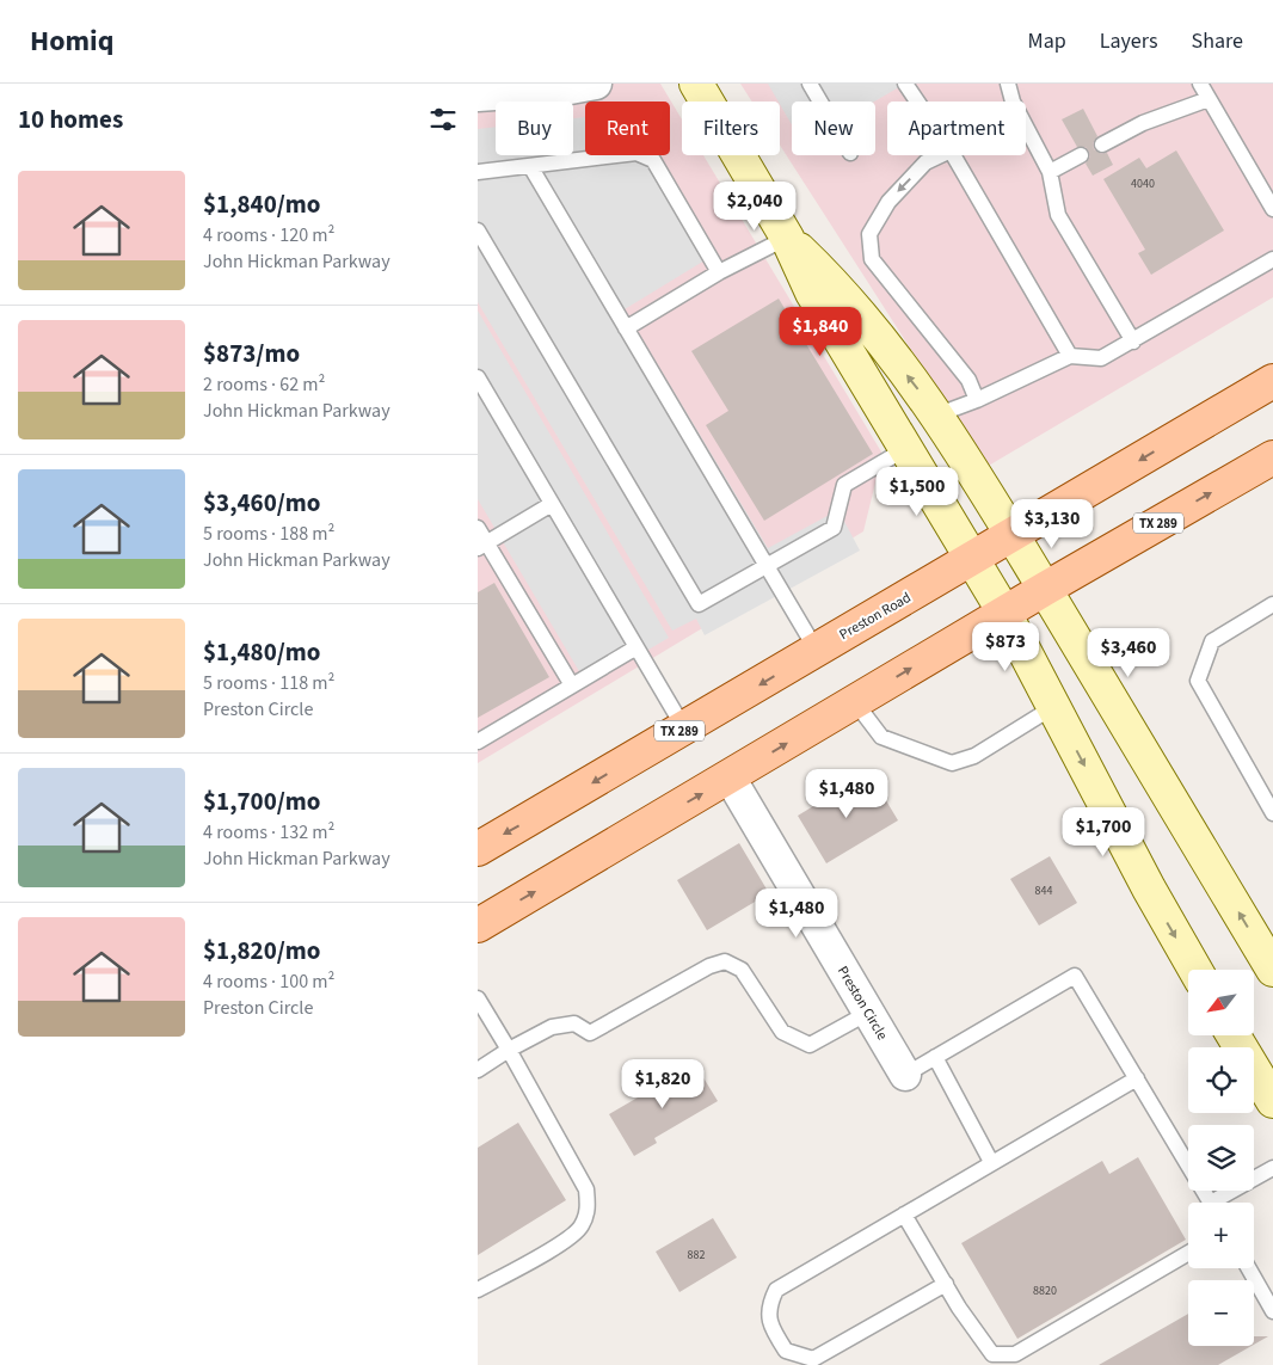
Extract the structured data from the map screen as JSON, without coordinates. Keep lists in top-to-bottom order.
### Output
{
  "streets": {
    "main road": ["TX 289", "Preston Road"],
    "street": ["Preston Circle"]
  },
  "crossings": [
    ["TX 289", "Preston Circle"]
  ],
  "house_numbers": [
    "4040",
    "844",
    "882",
    "8820"
  ],
  "north": "bottom left",
  "page": {
    "header": "Homiq",
    "nav": ["Map", "Layers", "Share"],
    "heading": "10 homes",
    "chip": [
      "Buy",
      "Rent",
      "Filters",
      "New",
      "Apartment"
    ],
    "list": [
      {
        "name": "$1,840/mo",
        "note": "4 rooms · 120 m² · John Hickman Parkway"
      },
      {
        "name": "$873/mo",
        "note": "2 rooms · 62 m² · John Hickman Parkway"
      },
      {
        "name": "$3,460/mo",
        "note": "5 rooms · 188 m² · John Hickman Parkway"
      },
      {
        "name": "$1,480/mo",
        "note": "5 rooms · 118 m² · Preston Circle"
      },
      {
        "name": "$1,700/mo",
        "note": "4 rooms · 132 m² · John Hickman Parkway"
      },
      {
        "name": "$1,820/mo",
        "note": "4 rooms · 100 m² · Preston Circle"
      }
    ],
    "price": [
      "$2,040",
      "$1,840",
      "$1,500",
      "$3,130",
      "$873",
      "$3,460",
      "$1,480",
      "$1,700",
      "$1,480",
      "$1,820"
    ],
    "map_buttons": ["+", "−"]
  }
}
